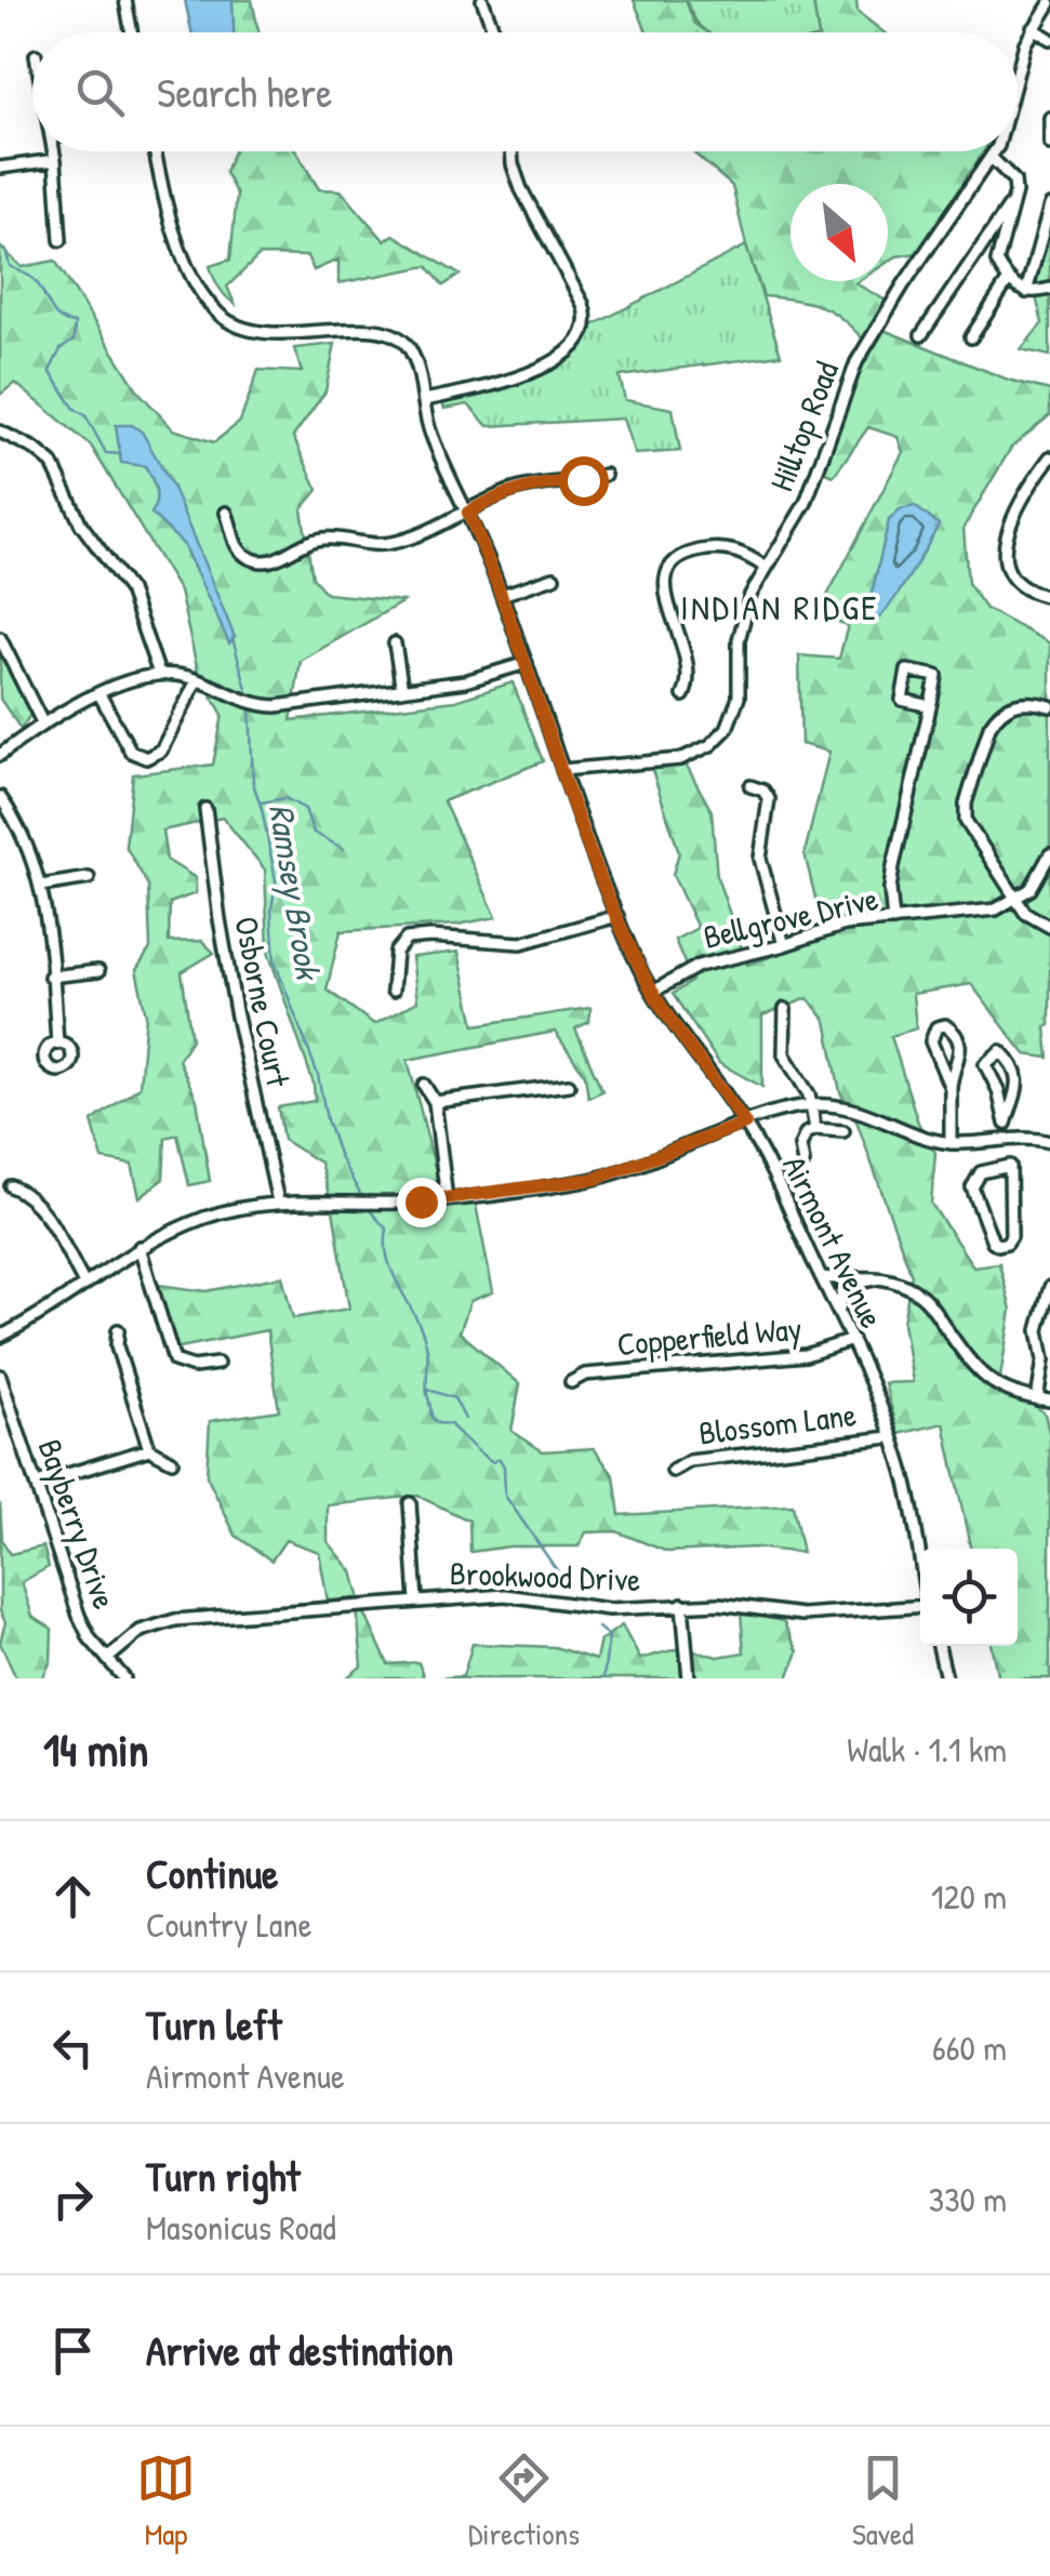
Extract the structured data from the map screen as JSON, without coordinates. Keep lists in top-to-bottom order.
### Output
{
  "streets": {
    "street": [
      "Hilltop Road",
      "Bellgrove Drive",
      "Osborne Court",
      "Airmont Avenue",
      "Copperfield Way",
      "Blossom Lane",
      "Bayberry Drive",
      "Brookwood Drive"
    ]
  },
  "crossings": [
    ["Hilltop Road", "Airmont Avenue"],
    ["Bellgrove Drive", "Airmont Avenue"],
    ["Airmont Avenue", "Copperfield Way"],
    ["Airmont Avenue", "Blossom Lane"],
    ["Bayberry Drive", "Brookwood Drive"]
  ],
  "districts": ["INDIAN RIDGE"],
  "water": ["Ramsey Brook"],
  "north": "bottom right",
  "page": {
    "search": "Search here",
    "heading": ["14 min", "Walk · 1.1 km"],
    "list": [
      ["Continue", "Country Lane", "120 m"],
      ["Turn left", "Airmont Avenue", "660 m"],
      ["Turn right", "Masonicus Road", "330 m"],
      "Arrive at destination"
    ],
    "nav": ["Map", "Directions", "Saved"]
  }
}
